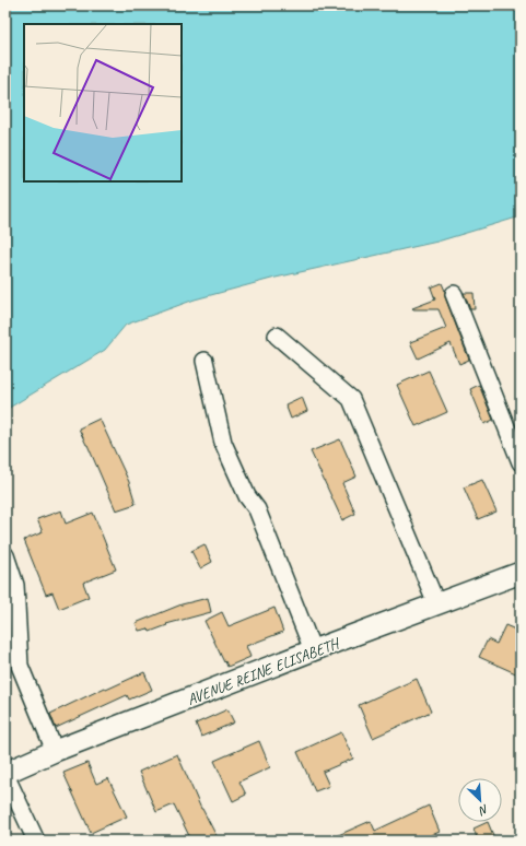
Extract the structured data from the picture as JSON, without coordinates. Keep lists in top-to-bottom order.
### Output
{
  "streets": {
    "street": ["AVENUE REINE ELISABETH"]
  },
  "north": "bottom right"
}
